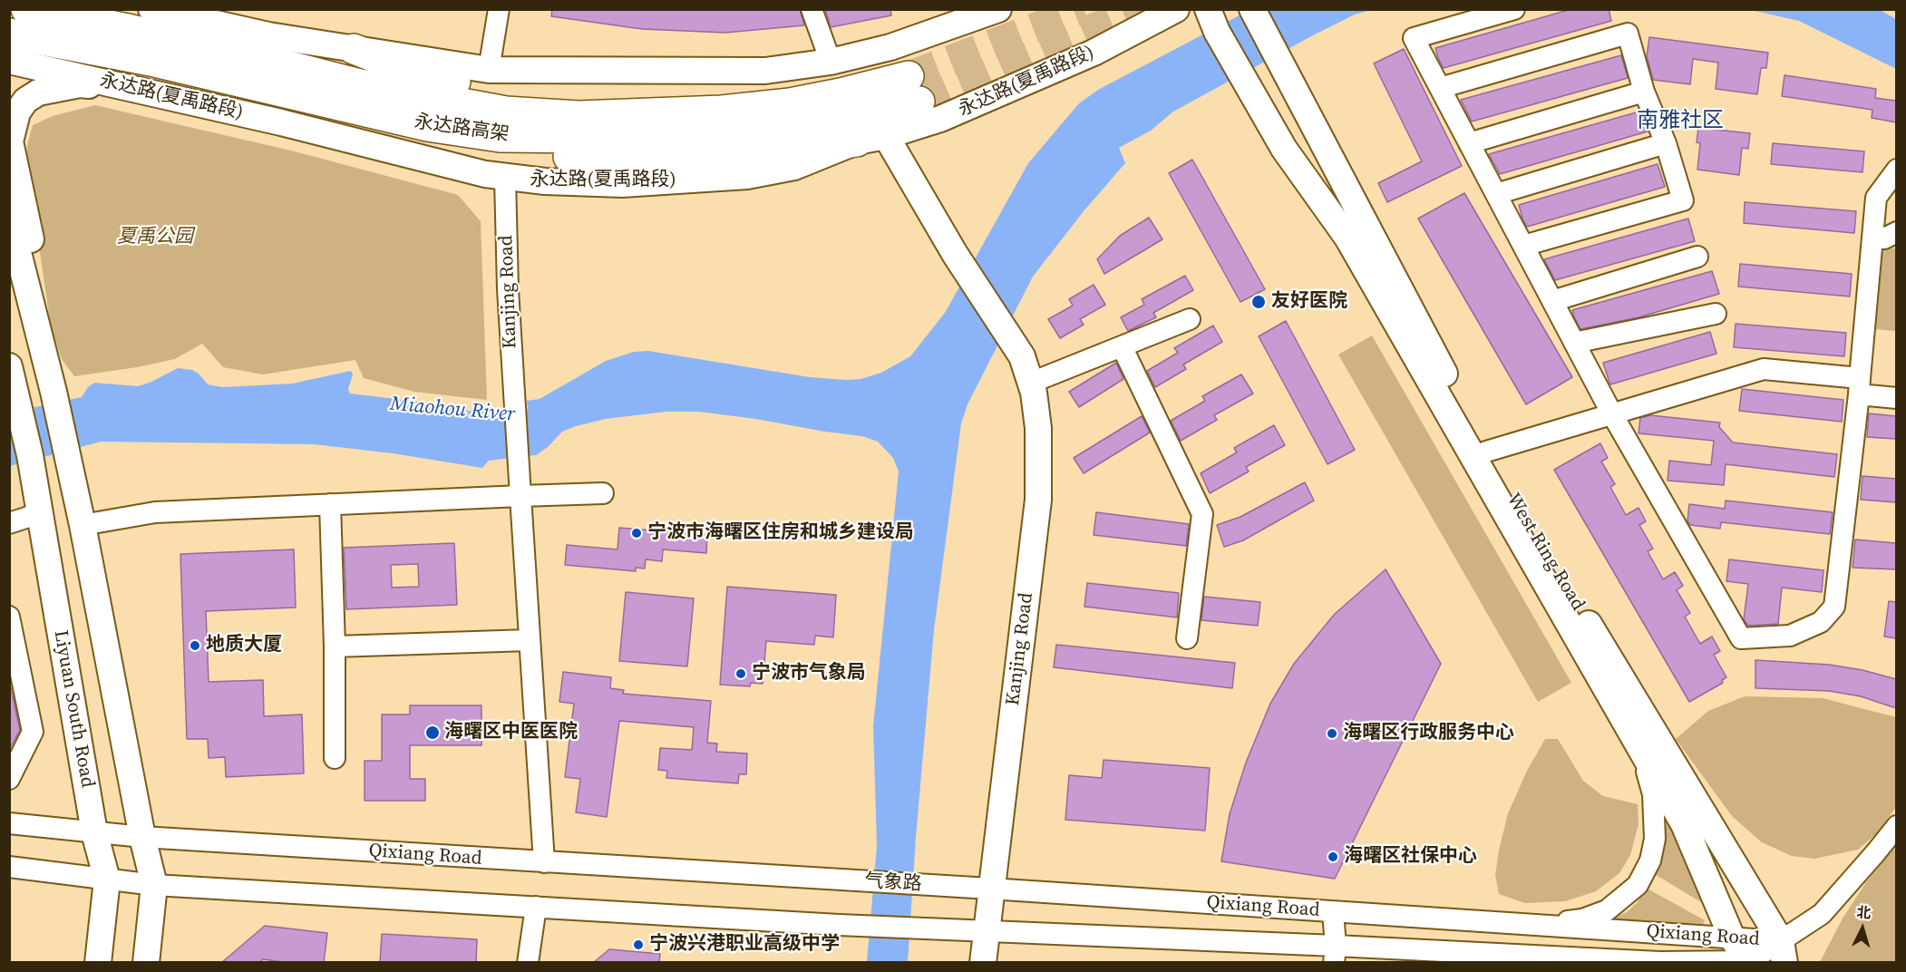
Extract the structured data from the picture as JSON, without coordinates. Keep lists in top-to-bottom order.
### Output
{
  "streets": {
    "highway": ["永达路高架"],
    "main road": [
      "永达路(夏禹路段)",
      "Kanjing Road",
      "West Ring Road",
      "Liyuan South Road"
    ],
    "street": ["Qixiang Road", "气象路"]
  },
  "crossings": [
    ["永达路(夏禹路段)", "Kanjing Road"],
    ["Kanjing Road", "Qixiang Road"],
    ["West Ring Road", "Qixiang Road"],
    ["Liyuan South Road", "Qixiang Road"],
    ["Qixiang Road", "气象路"]
  ],
  "districts": ["南雅社区"],
  "water": ["Miaohou River"],
  "parks": ["夏禹公园"],
  "places": [
    "友好医院",
    "宁波市海曙区住房和城乡建设局",
    "地质大厦",
    "宁波市气象局",
    "海曙区中医医院",
    "海曙区行政服务中心",
    "海曙区社保中心",
    "宁波兴港职业高级中学"
  ],
  "north": "top"
}
